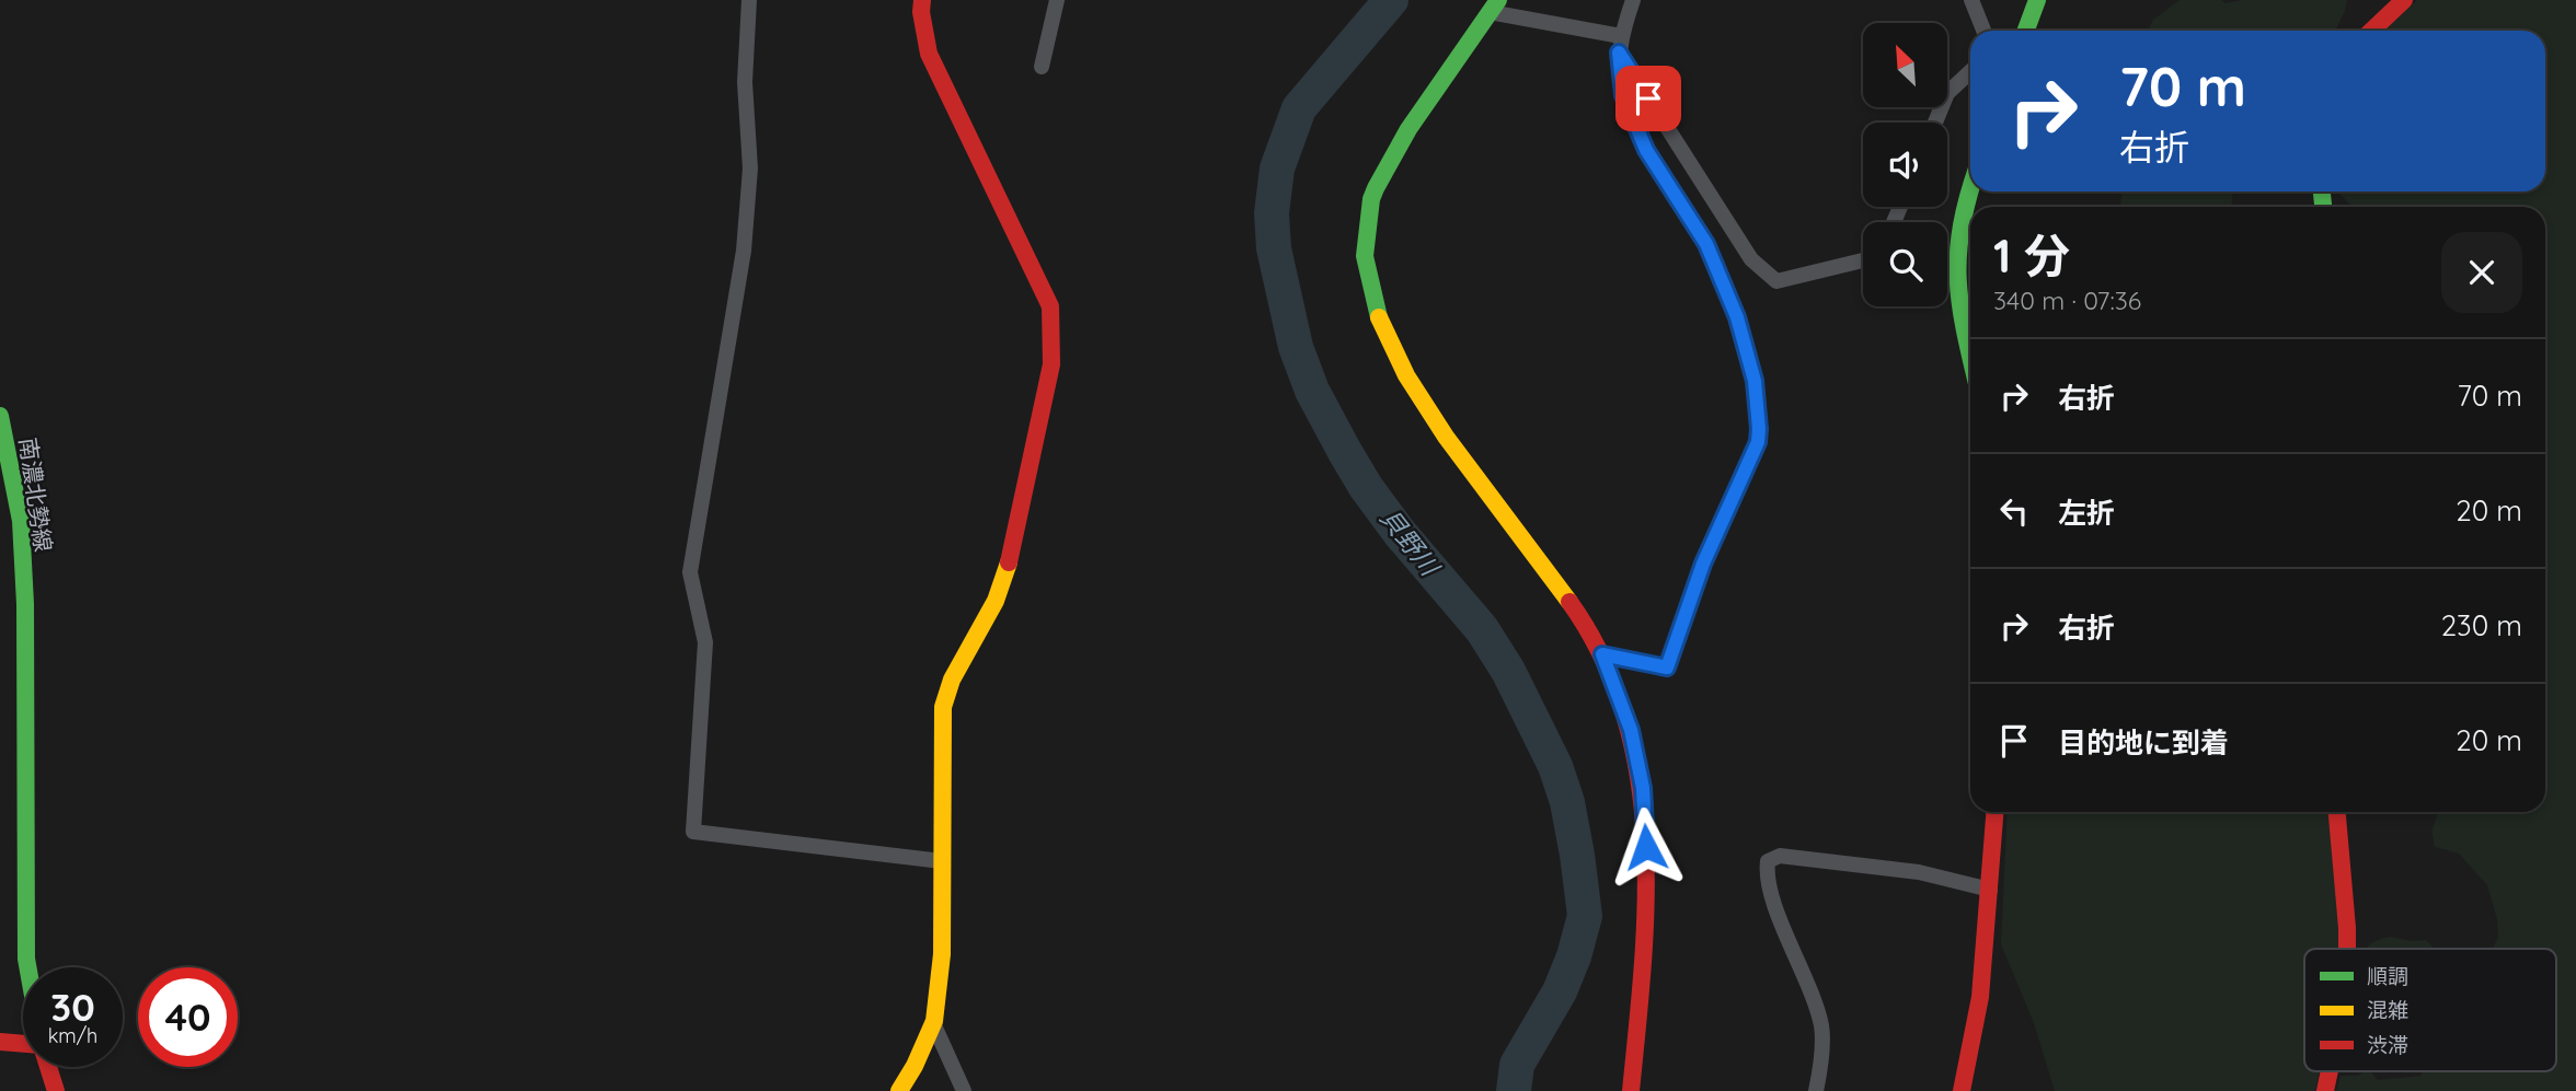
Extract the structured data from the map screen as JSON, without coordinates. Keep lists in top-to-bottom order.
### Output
{
  "streets": {
    "street": ["南濃北勢線"]
  },
  "water": ["貝野川"],
  "legend": ["順調", "混雑", "渋滞"],
  "north": "top left",
  "page": {
    "turn": ["70 m", "右折"],
    "heading": ["1 分", "340 m · 07:36"],
    "list": [
      {
        "name": "右折",
        "value": "70 m"
      },
      {
        "name": "左折",
        "value": "20 m"
      },
      {
        "name": "右折",
        "value": "230 m"
      },
      {
        "name": "目的地に到着",
        "value": "20 m"
      }
    ],
    "speed": "30 km/h",
    "limit": "40"
  }
}
